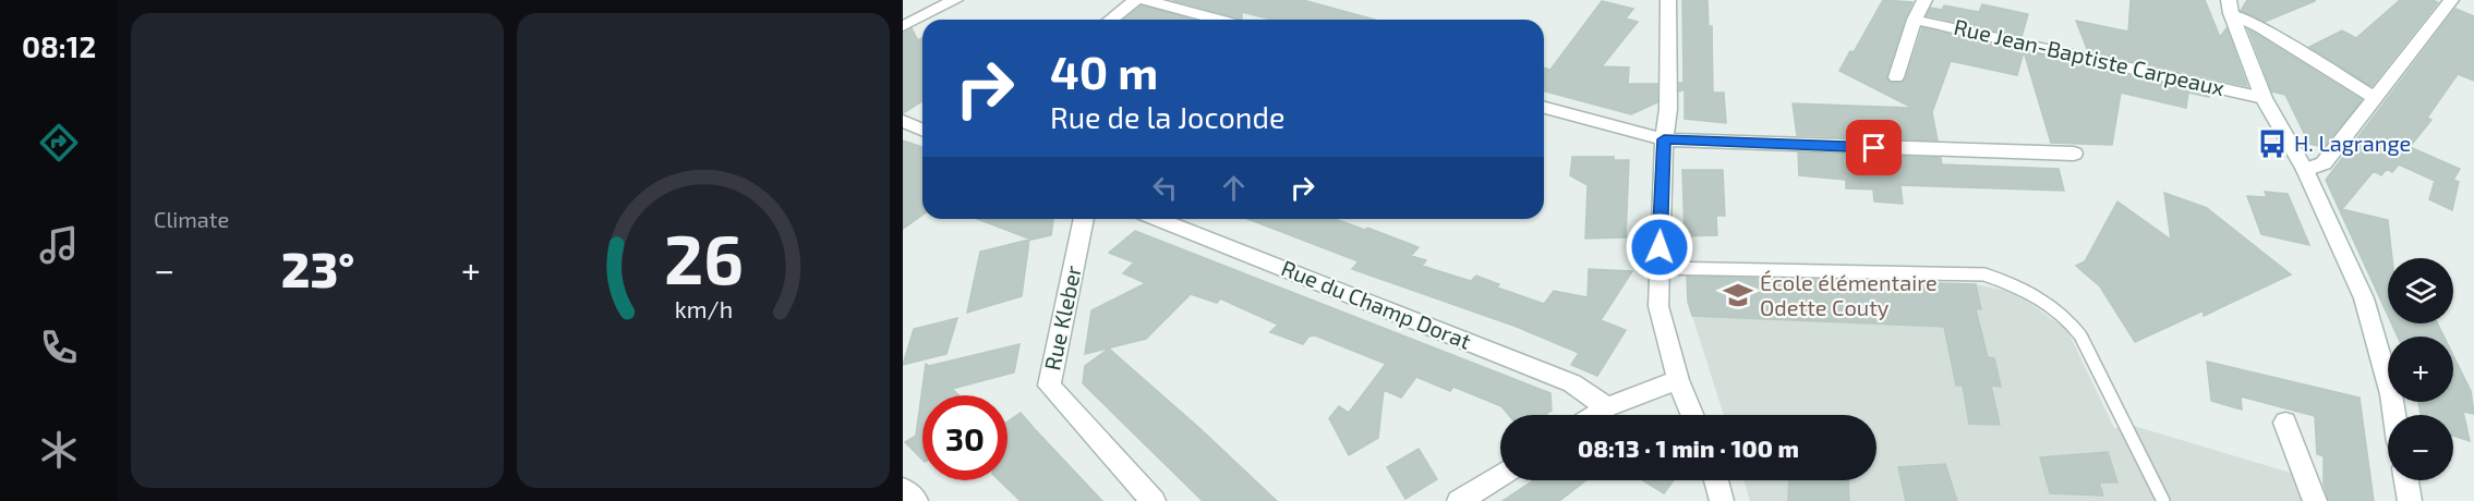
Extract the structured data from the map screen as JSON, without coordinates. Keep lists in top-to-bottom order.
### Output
{
  "streets": {
    "street": ["Rue Jean-Baptiste Carpeaux", "Rue du Champ Dorat", "Rue Kleber"]
  },
  "places": {
    "bus stop": ["H. Lagrange"],
    "school or university": ["École élémentaire Odette Couty"]
  },
  "page": {
    "tabs": "08:12",
    "tile": "Climate",
    "turn": ["40 m", "Rue de la Joconde"],
    "heat": ["−", "23°", "+"],
    "map_buttons": ["+", "−"],
    "limit": "30",
    "trip": "08:13 · 1 min · 100 m",
    "gauge": ["26", "km/h"]
  }
}
